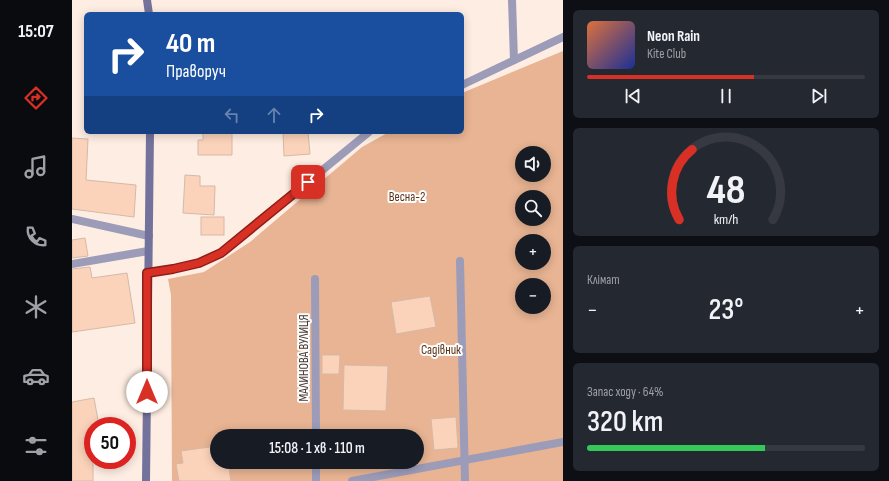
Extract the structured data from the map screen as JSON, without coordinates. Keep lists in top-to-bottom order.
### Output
{
  "streets": {
    "street": ["МАЛИНОВА ВУЛИЦЯ"]
  },
  "parks": ["Весна-2", "Садівник"],
  "page": {
    "tabs": "15:07",
    "turn": ["40 m", "Праворуч"],
    "song": ["Neon Rain", "Kite Club"],
    "map_buttons": ["+", "−"],
    "tile": [
      "Клімат",
      ["Запас ходу · 64%", "320 km"]
    ],
    "heat": ["−", "23°", "+"],
    "limit": "50",
    "trip": "15:08 · 1 хв · 110 m",
    "gauge": ["48", "km/h"]
  }
}
